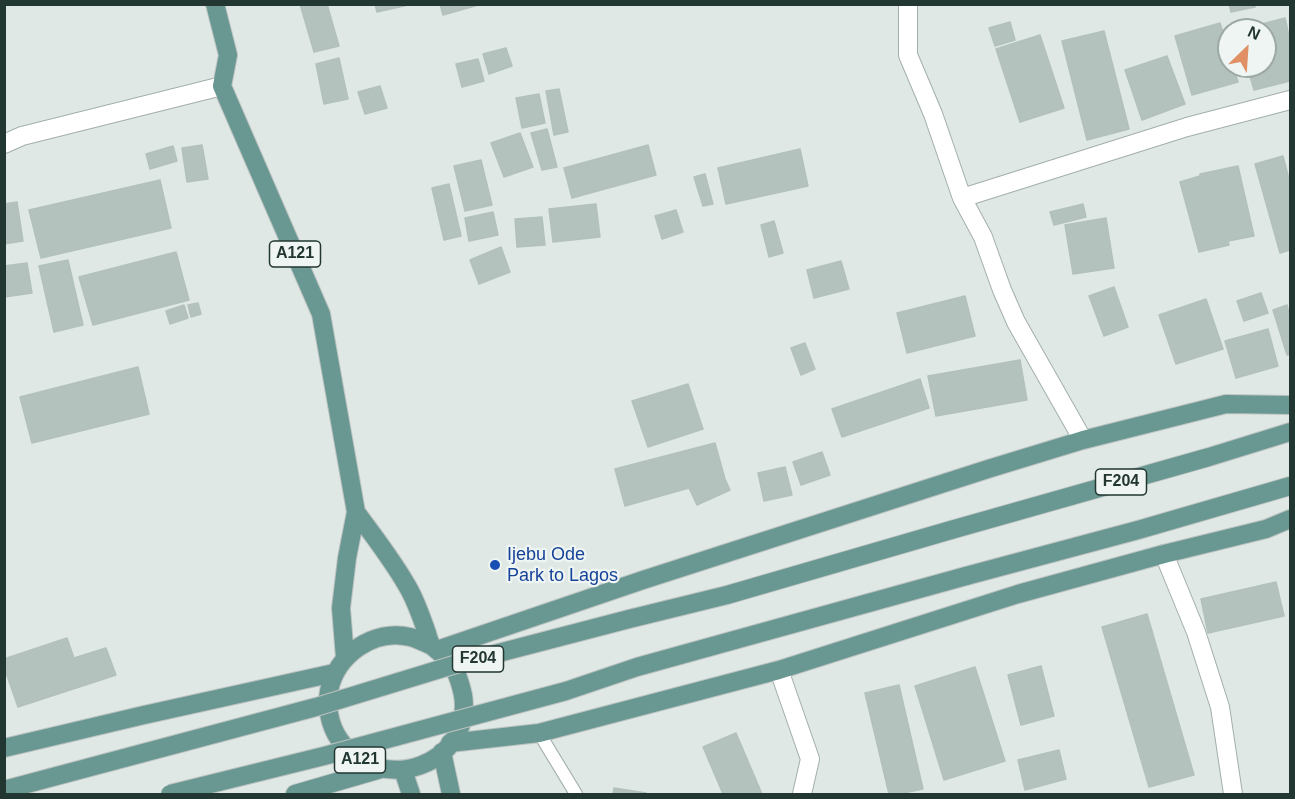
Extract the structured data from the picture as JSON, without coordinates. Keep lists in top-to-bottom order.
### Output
{
  "streets": {
    "main road": ["A121", "F204"]
  },
  "places": ["Ijebu Ode Park to Lagos"],
  "north": "top right"
}
